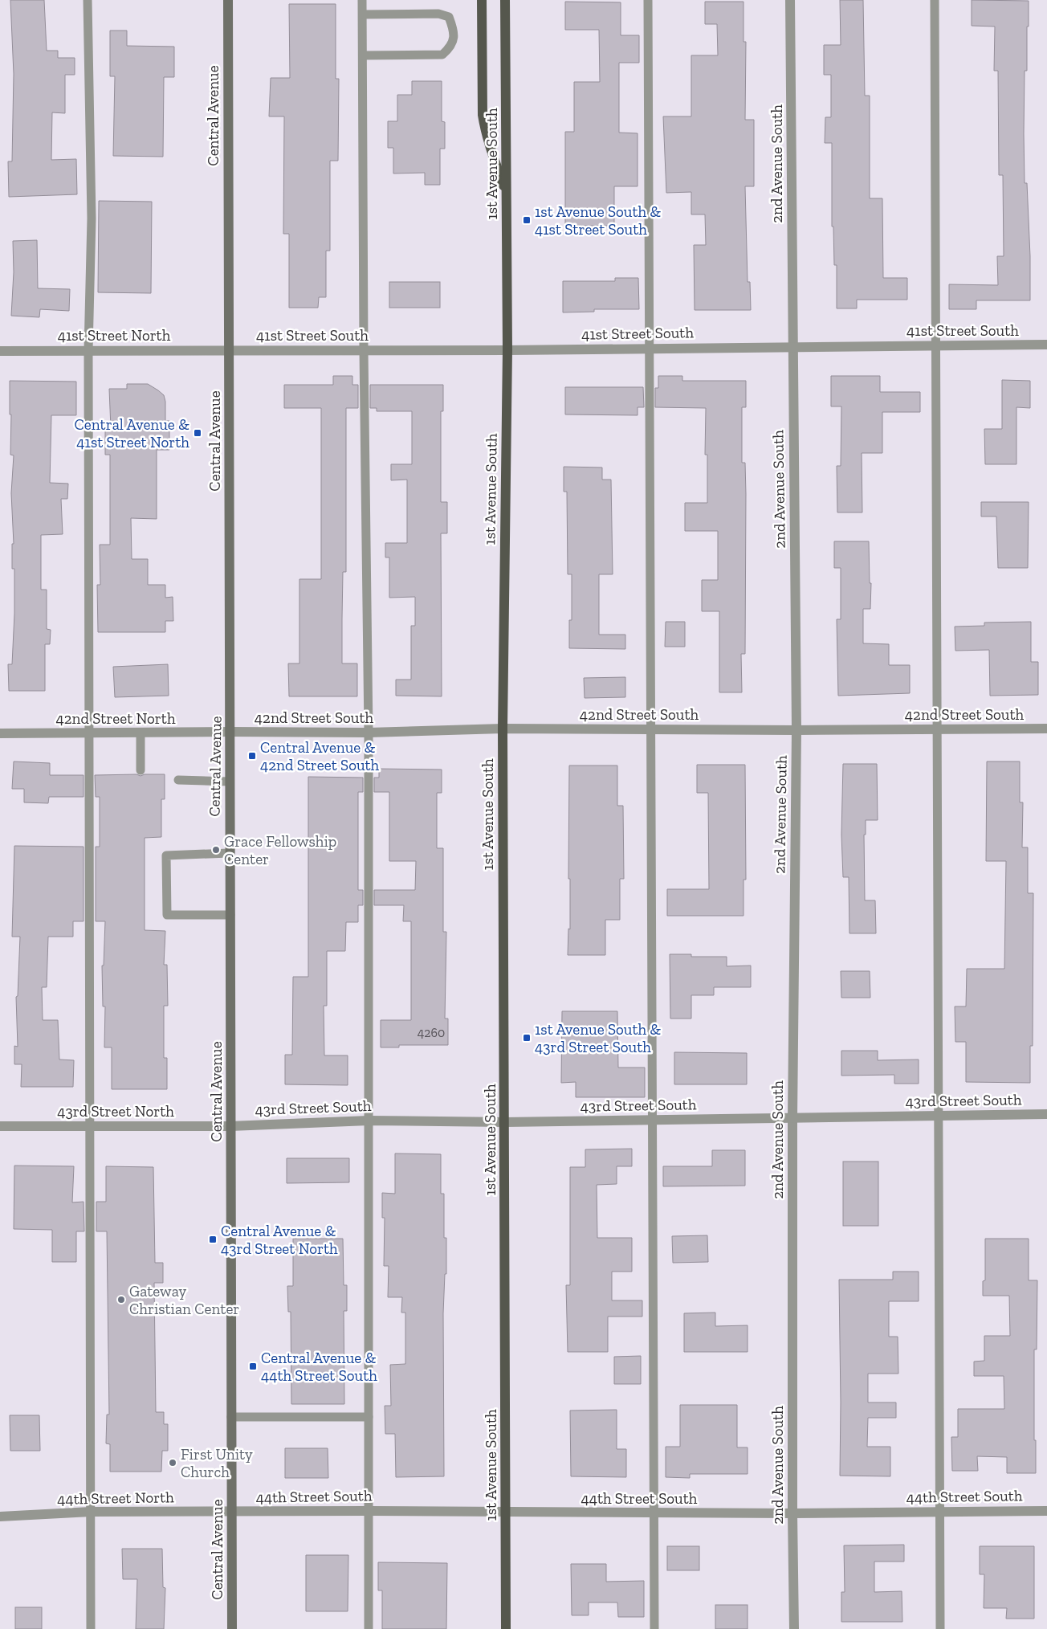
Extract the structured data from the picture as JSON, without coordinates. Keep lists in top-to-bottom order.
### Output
{
  "streets": {
    "main road": ["Central Avenue", "1st Avenue South"],
    "street": [
      "2nd Avenue South",
      "41st Street South",
      "41st Street North",
      "42nd Street South",
      "42nd Street North",
      "43rd Street South",
      "43rd Street North",
      "44th Street South",
      "44th Street North"
    ]
  },
  "crossings": [
    ["Central Avenue", "41st Street South"],
    ["Central Avenue", "41st Street North"],
    ["Central Avenue", "42nd Street South"],
    ["Central Avenue", "42nd Street North"],
    ["Central Avenue", "43rd Street South"],
    ["Central Avenue", "43rd Street North"],
    ["Central Avenue", "44th Street South"],
    ["Central Avenue", "44th Street North"],
    ["1st Avenue South", "41st Street South"],
    ["1st Avenue South", "42nd Street South"],
    ["1st Avenue South", "43rd Street South"],
    ["1st Avenue South", "44th Street South"],
    ["2nd Avenue South", "41st Street South"],
    ["2nd Avenue South", "42nd Street South"],
    ["2nd Avenue South", "43rd Street South"],
    ["2nd Avenue South", "44th Street South"],
    ["41st Street South", "41st Street North"],
    ["42nd Street South", "42nd Street North"],
    ["43rd Street South", "43rd Street North"],
    ["44th Street South", "44th Street North"]
  ],
  "places": {
    "transit": [
      "1st Avenue South & 41st Street South",
      "Central Avenue & 41st Street North",
      "Central Avenue & 42nd Street South",
      "1st Avenue South & 43rd Street South",
      "Central Avenue & 43rd Street North",
      "Central Avenue & 44th Street South"
    ],
    "other": ["Grace Fellowship Center", "Gateway Christian Center", "First Unity Church"]
  },
  "house_numbers": ["4260"]
}
